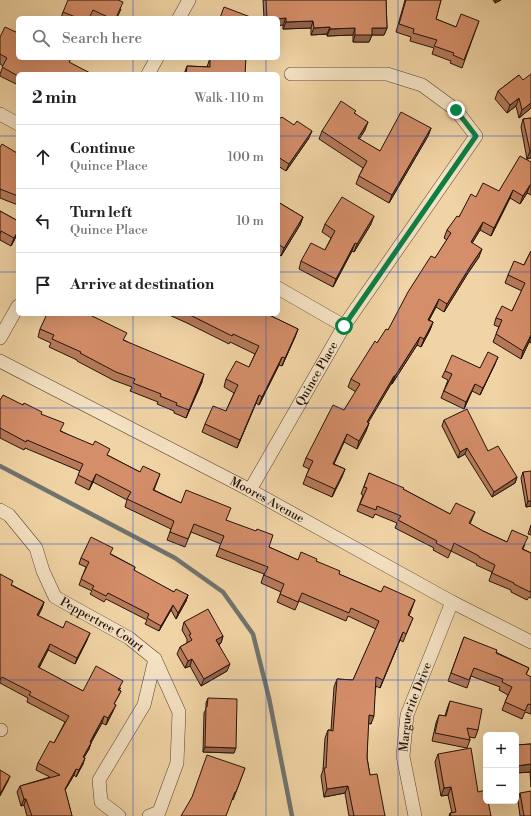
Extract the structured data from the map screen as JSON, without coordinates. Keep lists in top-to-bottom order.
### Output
{
  "streets": {
    "street": [
      "Quince Place",
      "Moores Avenue",
      "Peppertree Court",
      "Marguerite Drive"
    ]
  },
  "crossings": [
    ["Quince Place", "Moores Avenue"],
    ["Moores Avenue", "Marguerite Drive"]
  ],
  "page": {
    "search": "Search here",
    "heading": ["2 min", "Walk · 110 m"],
    "list": [
      ["Continue", "Quince Place", "100 m"],
      ["Turn left", "Quince Place", "10 m"],
      "Arrive at destination"
    ],
    "map_buttons": ["+", "−"]
  }
}
